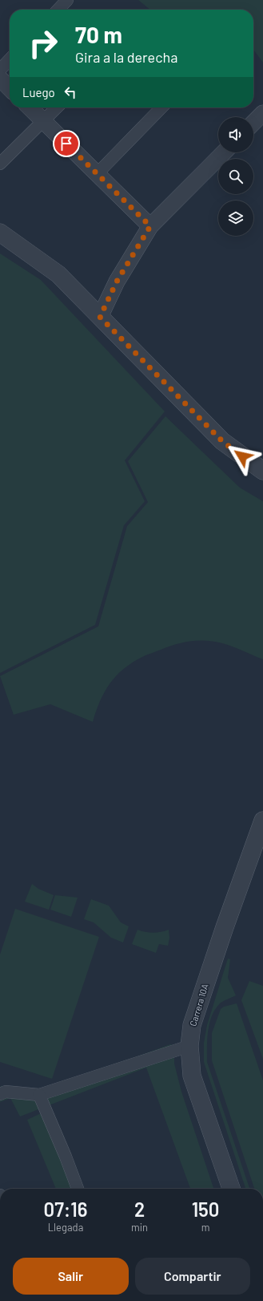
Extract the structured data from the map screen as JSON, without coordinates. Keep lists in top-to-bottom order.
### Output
{
  "streets": {
    "street": ["Carrera 10A"]
  },
  "page": {
    "turn": ["70 m", "Gira a la derecha"],
    "then": "Luego",
    "eta": [
      "07:16",
      "Llegada",
      "2",
      "min",
      "150",
      "m"
    ],
    "buttons": ["Salir", "Compartir"]
  }
}
